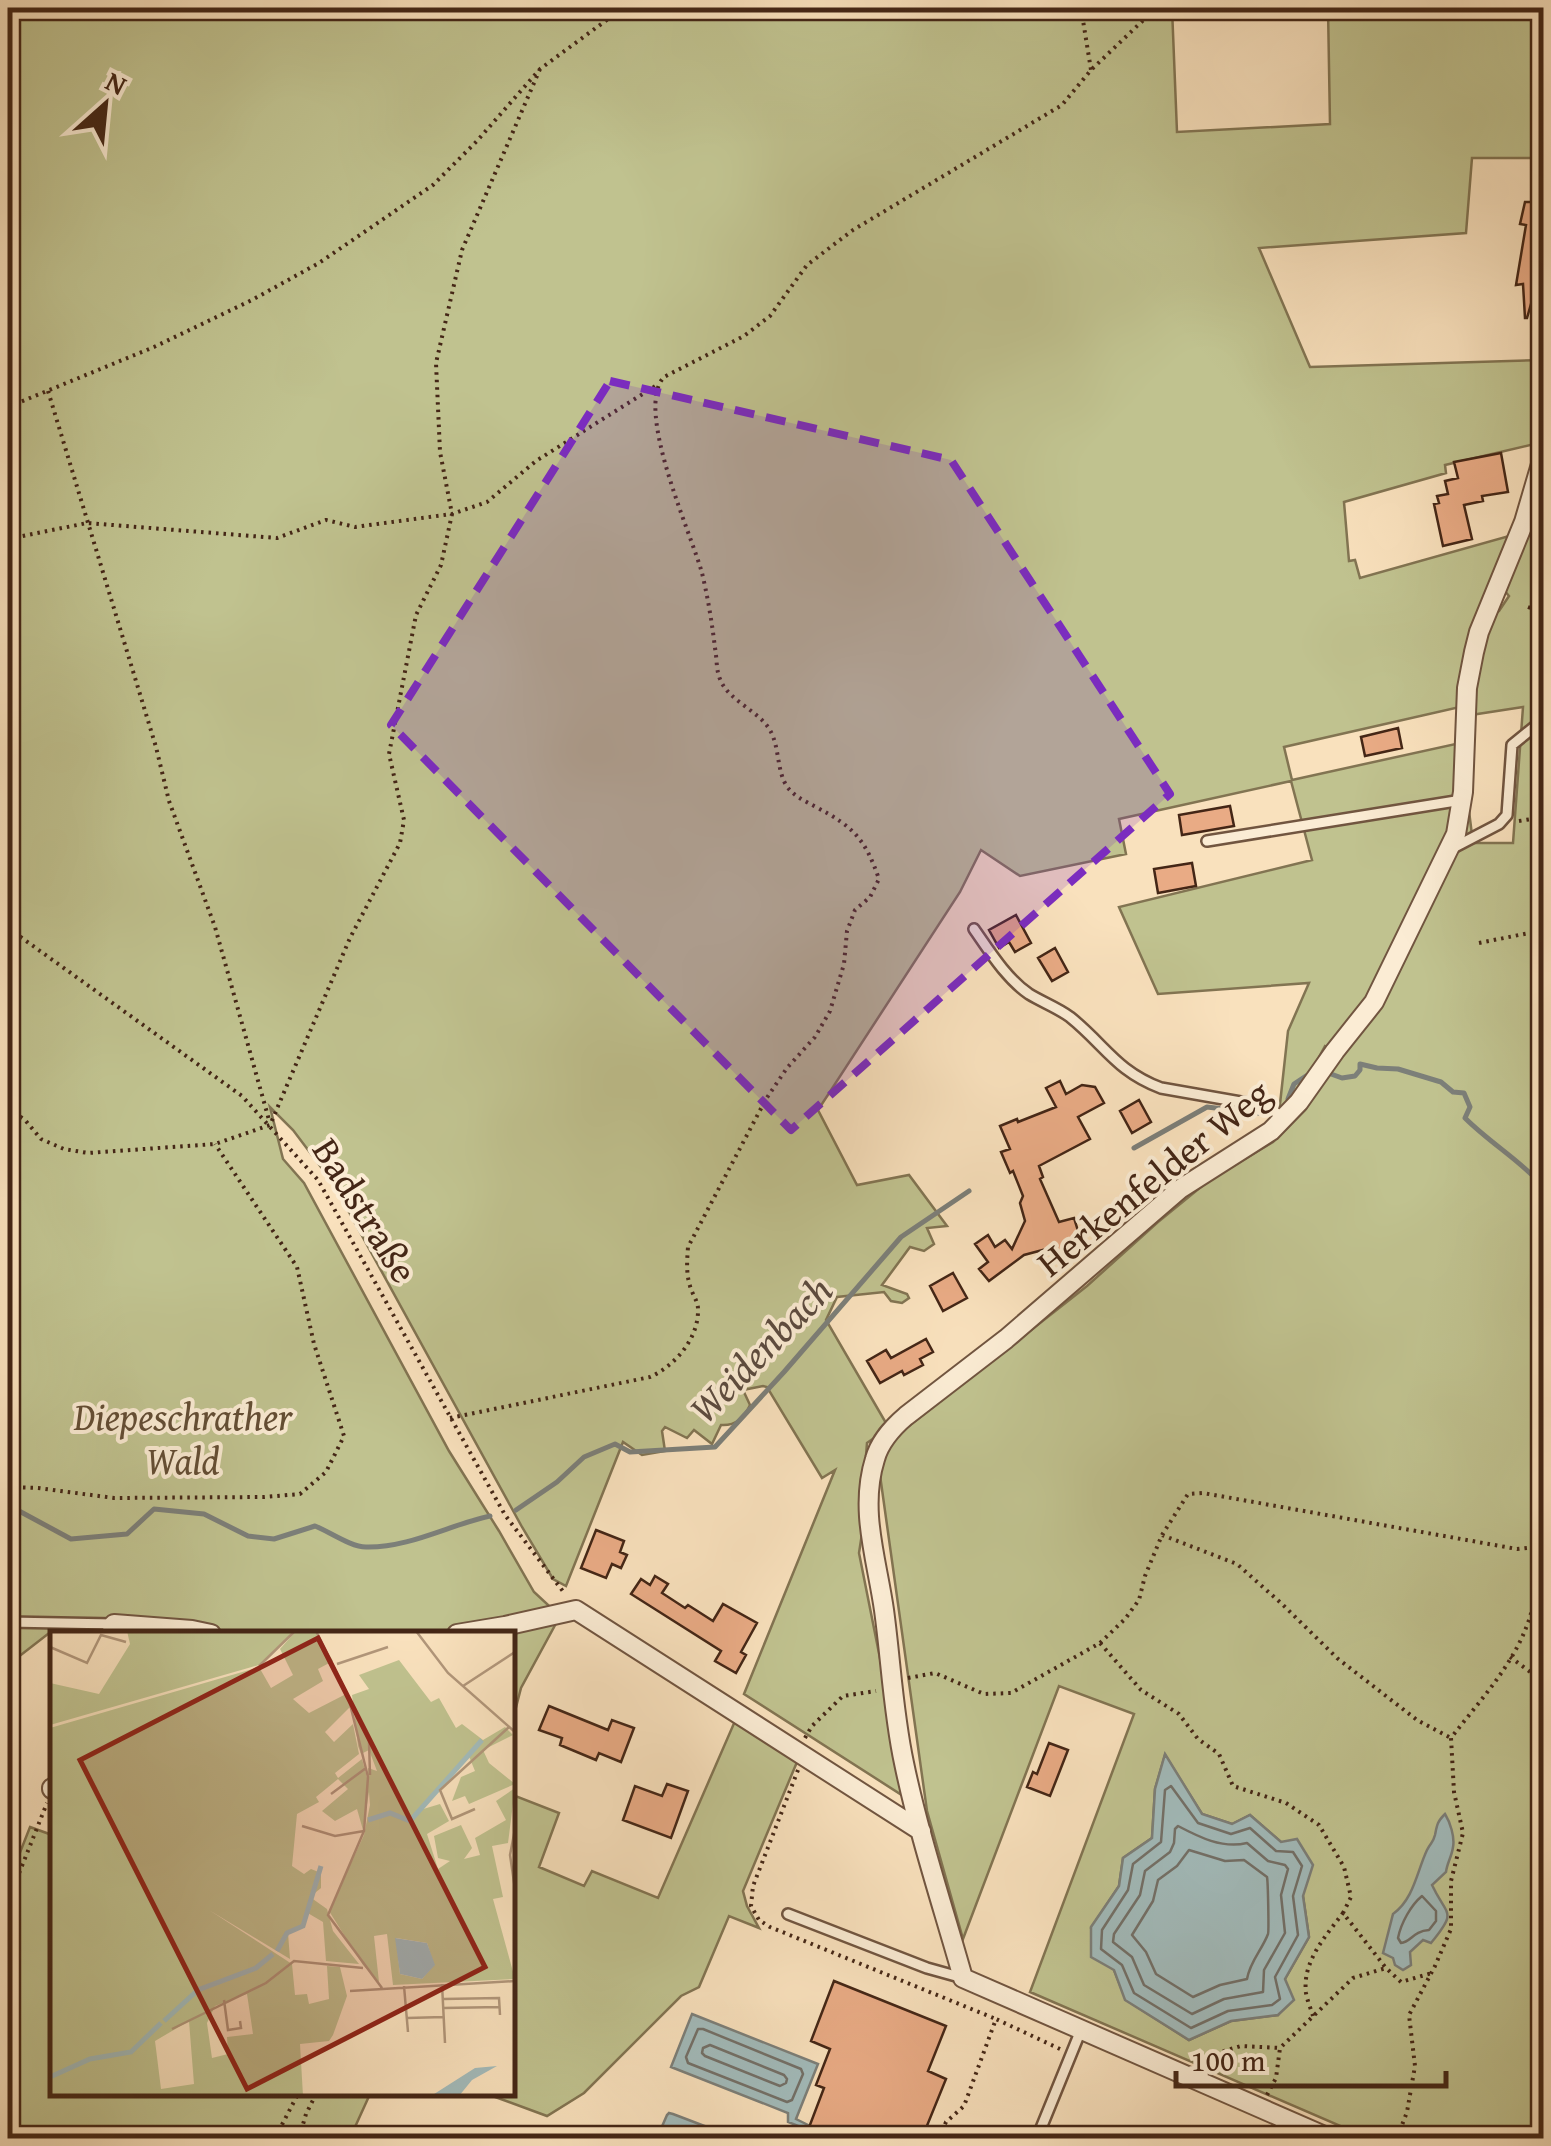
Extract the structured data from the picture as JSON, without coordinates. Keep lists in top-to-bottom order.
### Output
{
  "streets": {
    "street": ["Herkenfelder Weg"],
    "path": ["Badstraße"]
  },
  "water": ["Weidenbach"],
  "parks": ["Diepeschrather Wald"],
  "scale_bar": "100 m",
  "north": "top right"
}
